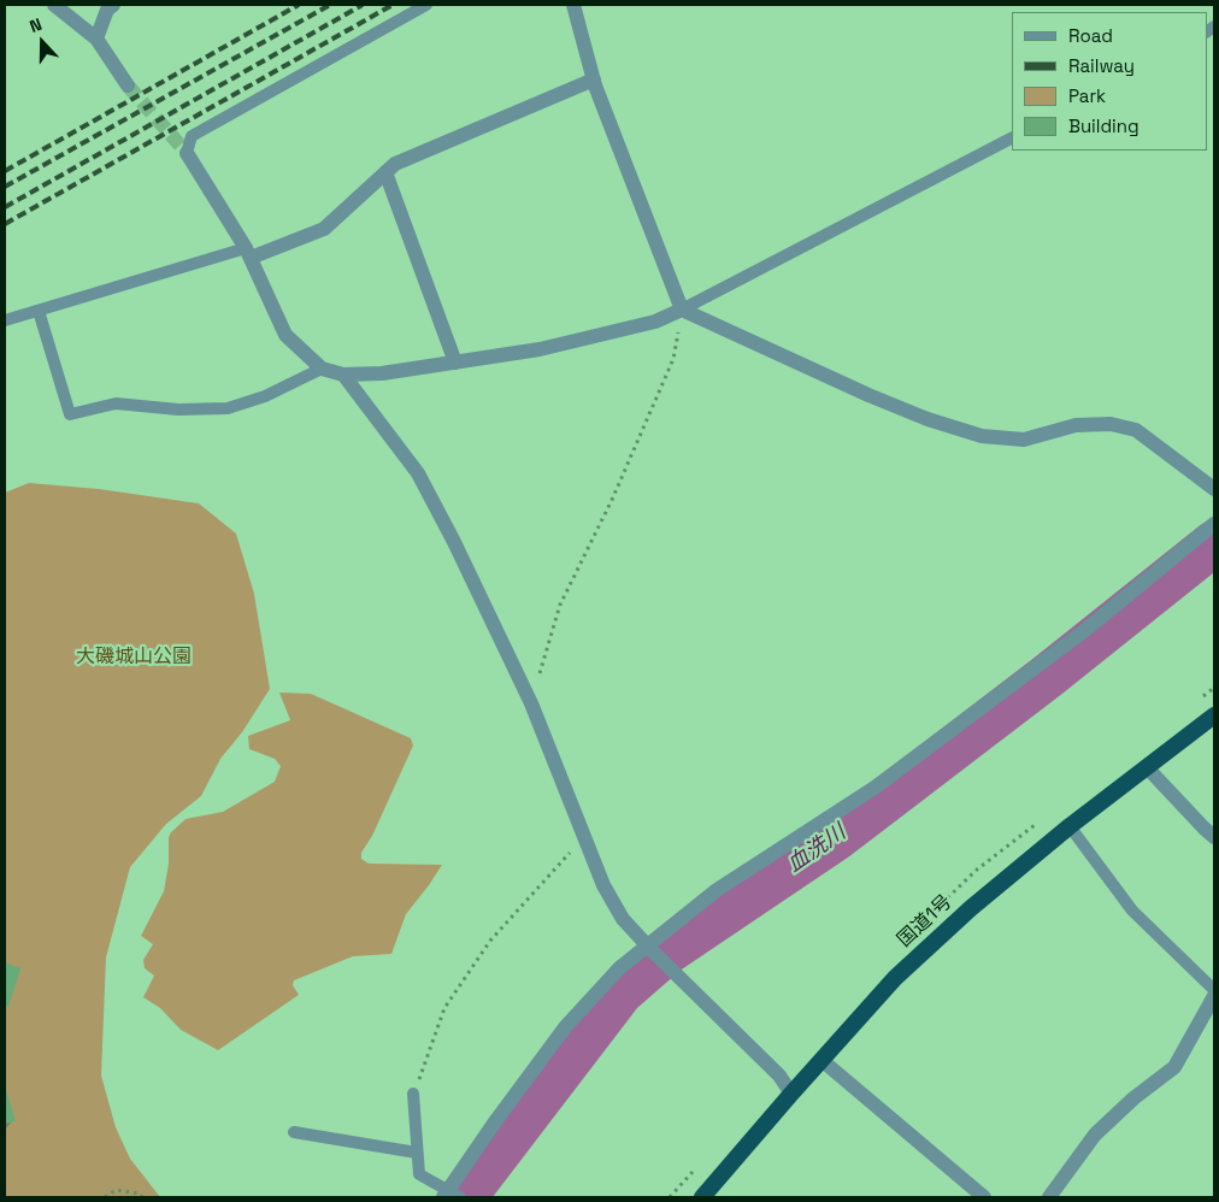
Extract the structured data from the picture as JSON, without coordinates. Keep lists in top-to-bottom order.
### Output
{
  "streets": {
    "highway": ["国道1号"]
  },
  "water": ["血洗川"],
  "parks": ["大磯城山公園"],
  "legend": [
    "Road",
    "Railway",
    "Park",
    "Building"
  ],
  "north": "top"
}
